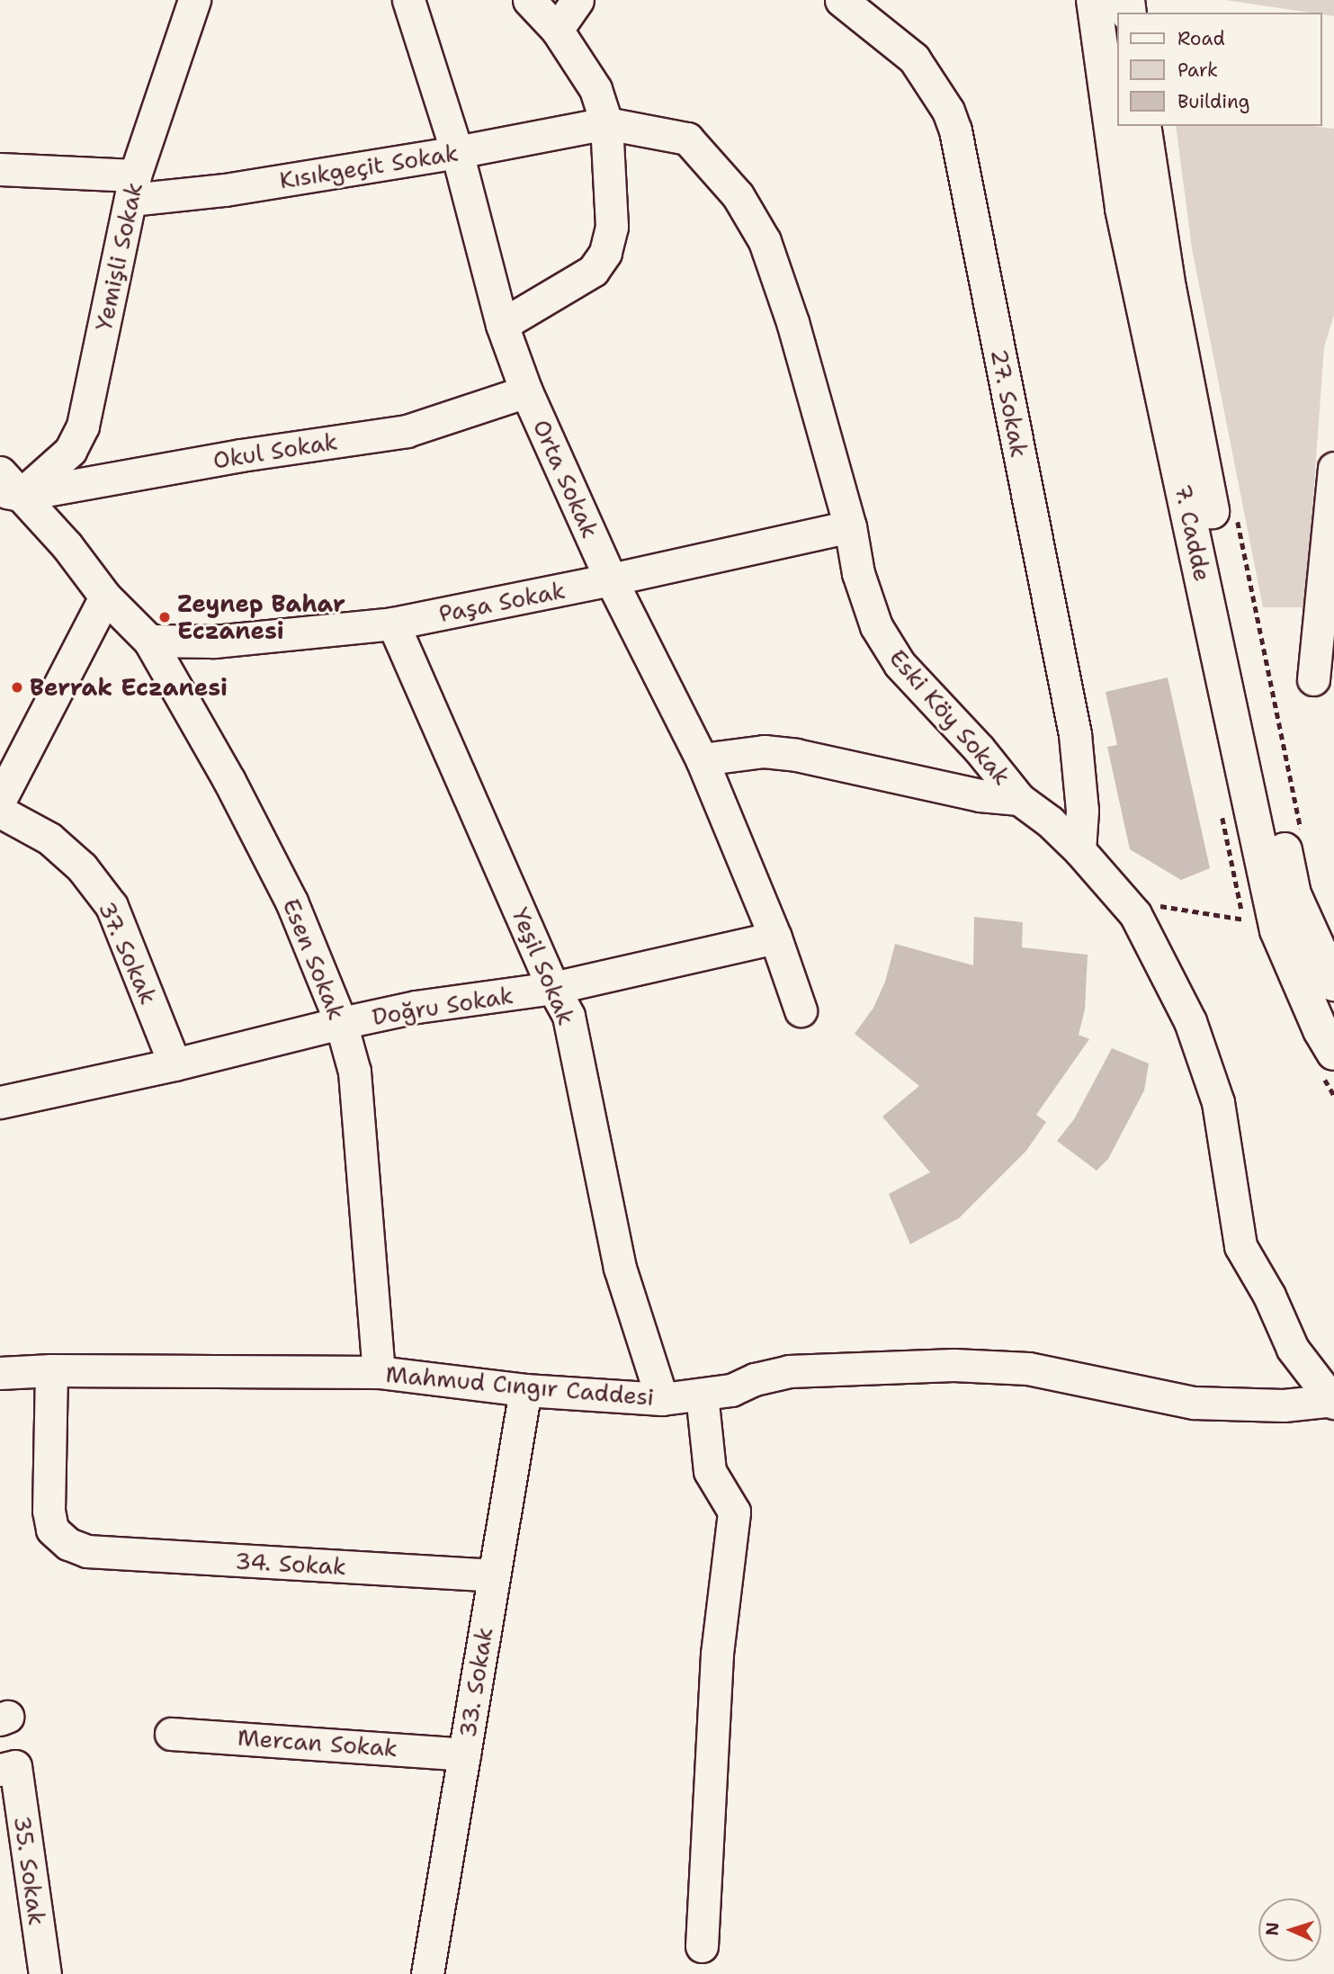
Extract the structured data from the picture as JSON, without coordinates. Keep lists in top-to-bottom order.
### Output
{
  "streets": {
    "main road": ["7. Cadde"],
    "street": [
      "Kısıkgeçit Sokak",
      "Yemişli Sokak",
      "27. Sokak",
      "Okul Sokak",
      "Orta Sokak",
      "Paşa Sokak",
      "Eski Köy Sokak",
      "37. Sokak",
      "Esen Sokak",
      "Yeşil Sokak",
      "Doğru Sokak",
      "Mahmud Cıngır Caddesi",
      "34. Sokak",
      "33. Sokak",
      "Mercan Sokak",
      "35. Sokak"
    ]
  },
  "crossings": [
    ["Kısıkgeçit Sokak", "Yemişli Sokak"],
    ["Kısıkgeçit Sokak", "Orta Sokak"],
    ["Kısıkgeçit Sokak", "Eski Köy Sokak"],
    ["Yemişli Sokak", "Okul Sokak"],
    ["Yemişli Sokak", "Esen Sokak"],
    ["27. Sokak", "Eski Köy Sokak"],
    ["Okul Sokak", "Orta Sokak"],
    ["Okul Sokak", "Esen Sokak"],
    ["Orta Sokak", "Paşa Sokak"],
    ["Orta Sokak", "Doğru Sokak"],
    ["Paşa Sokak", "Eski Köy Sokak"],
    ["Paşa Sokak", "Esen Sokak"],
    ["Paşa Sokak", "Yeşil Sokak"],
    ["Eski Köy Sokak", "Mahmud Cıngır Caddesi"],
    ["37. Sokak", "Doğru Sokak"],
    ["Esen Sokak", "Doğru Sokak"],
    ["Esen Sokak", "Mahmud Cıngır Caddesi"],
    ["Yeşil Sokak", "Doğru Sokak"],
    ["Yeşil Sokak", "Mahmud Cıngır Caddesi"],
    ["Mahmud Cıngır Caddesi", "34. Sokak"],
    ["Mahmud Cıngır Caddesi", "33. Sokak"],
    ["34. Sokak", "33. Sokak"],
    ["33. Sokak", "Mercan Sokak"]
  ],
  "places": ["Zeynep Bahar Eczanesi", "Berrak Eczanesi"],
  "legend": ["Road", "Park", "Building"],
  "north": "left"
}
